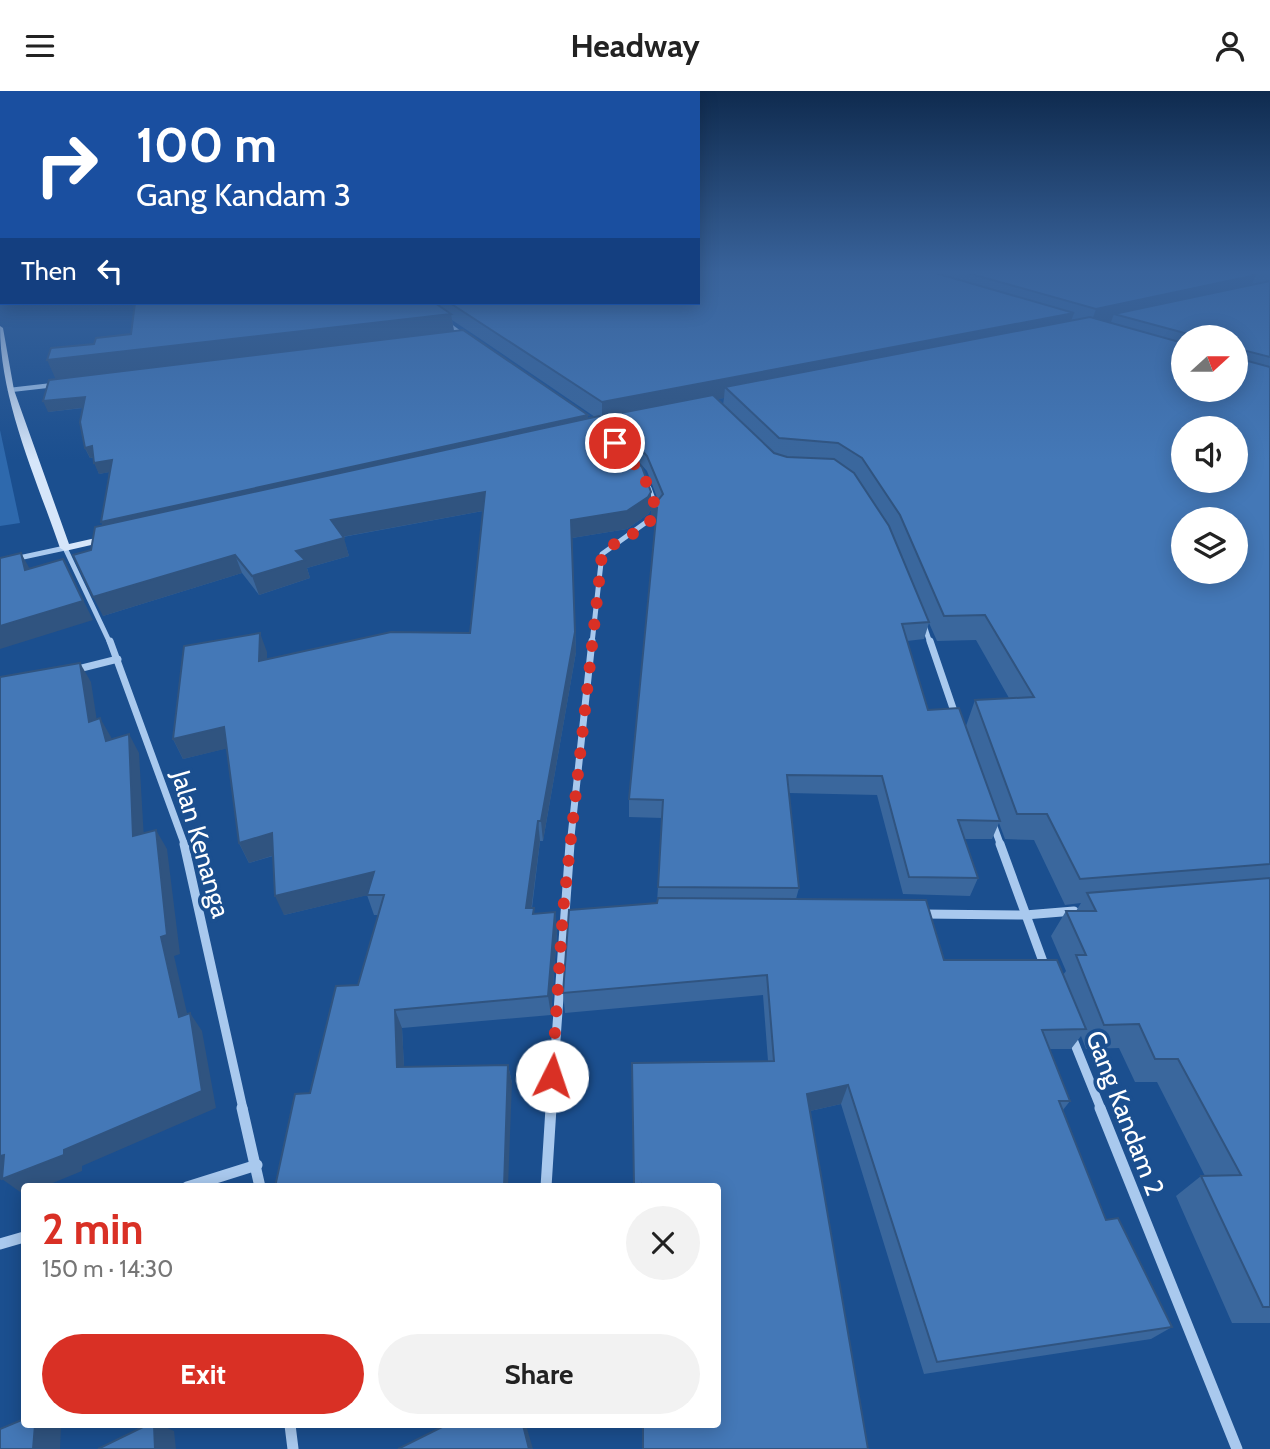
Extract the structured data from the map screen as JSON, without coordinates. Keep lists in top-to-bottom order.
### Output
{
  "streets": {
    "street": ["Jalan Kenanga", "Gang Kandam 2"]
  },
  "north": "right",
  "page": {
    "header": "Headway",
    "turn": ["100 m", "Gang Kandam 3"],
    "then": "Then",
    "heading": ["2 min", "150 m · 14:30"],
    "buttons": ["Exit", "Share"]
  }
}
